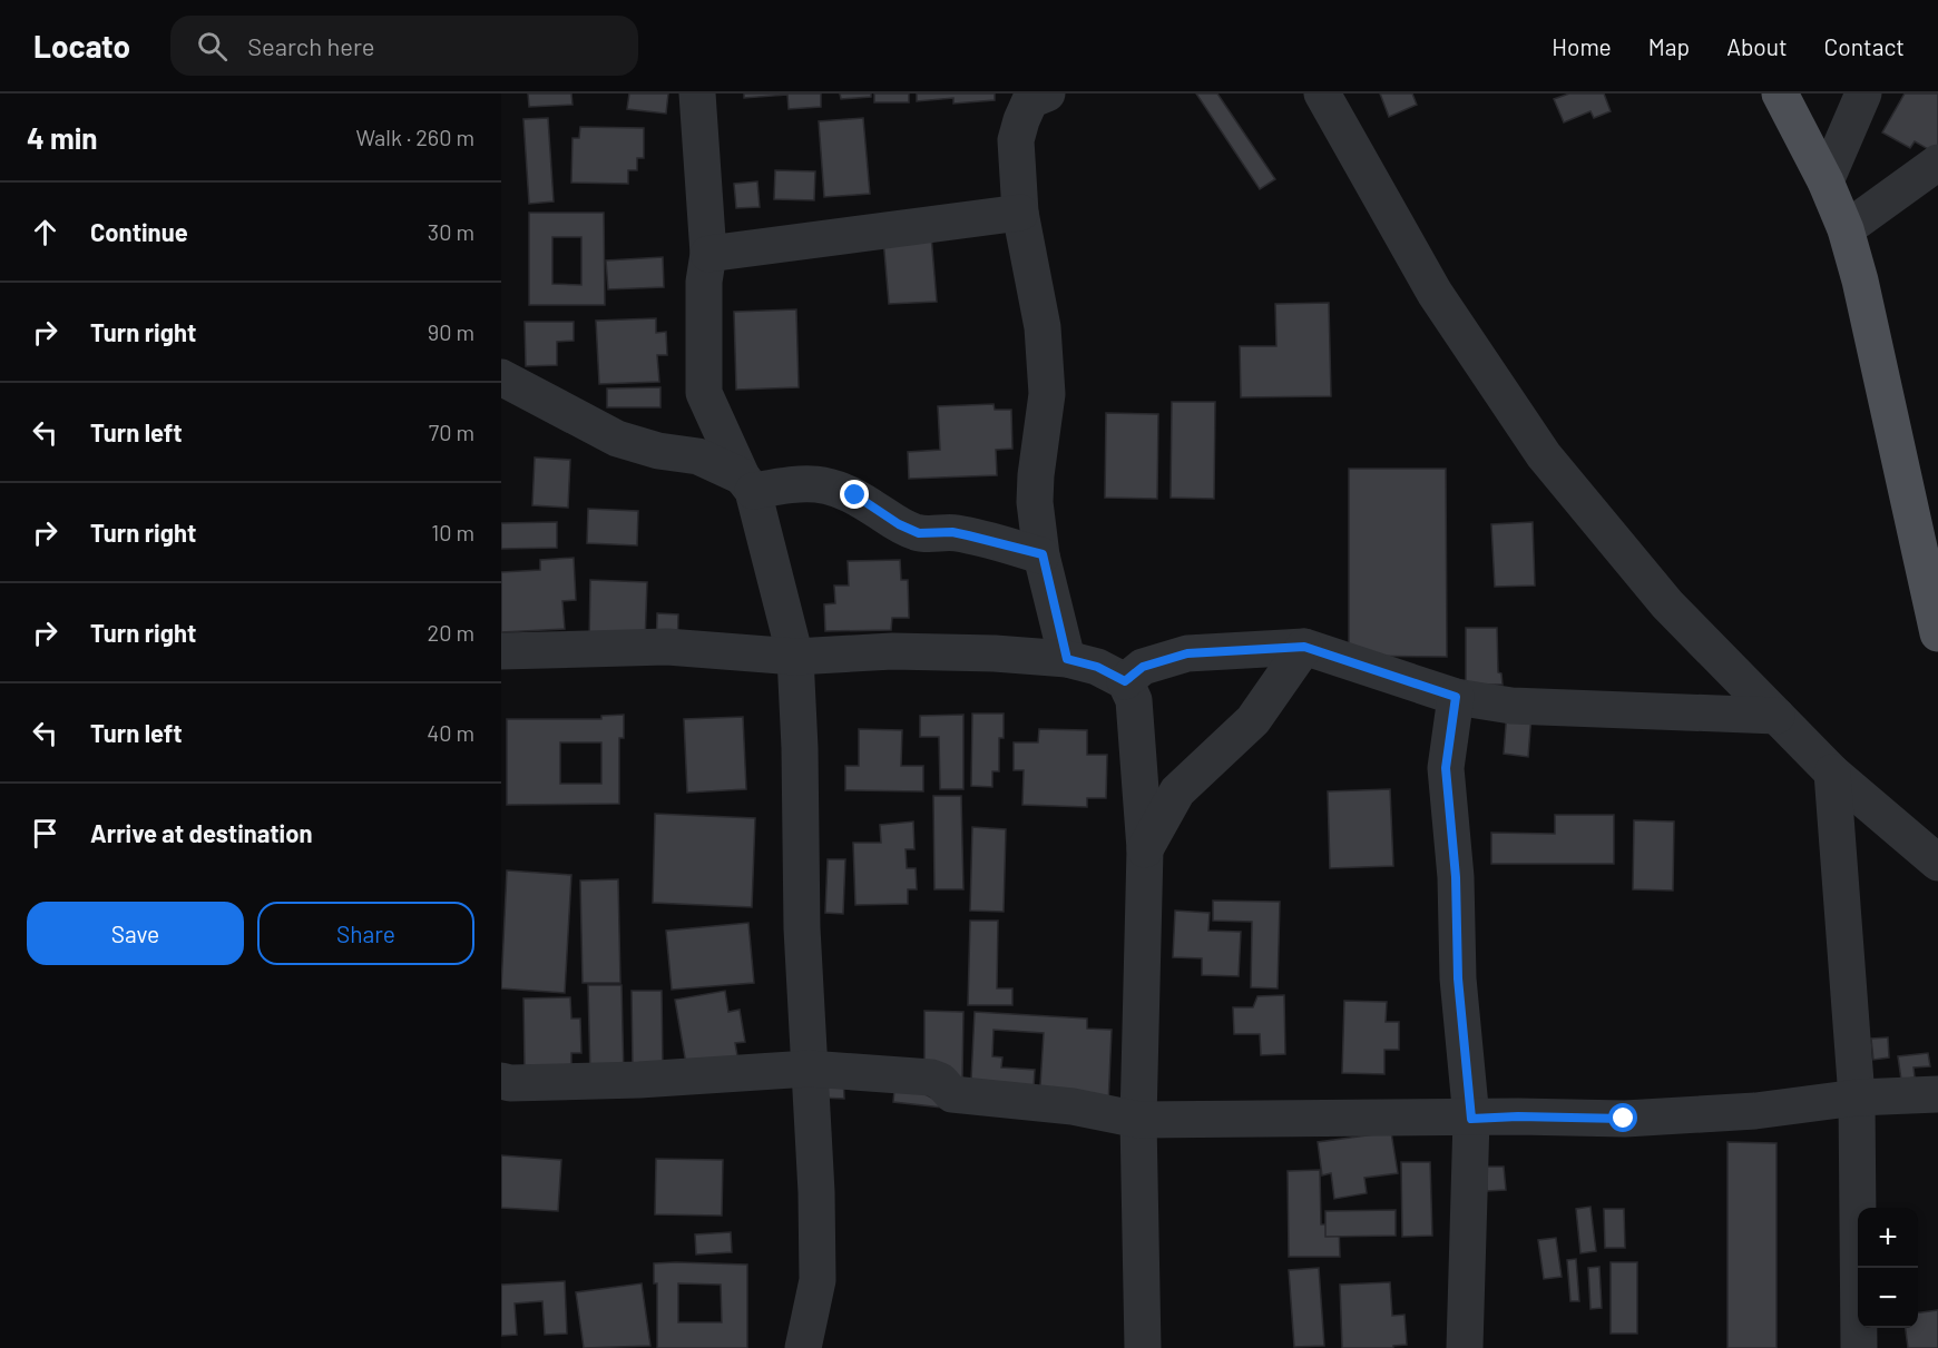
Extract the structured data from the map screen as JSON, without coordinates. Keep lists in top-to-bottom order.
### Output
{
  "page": {
    "header": "Locato",
    "search": "Search here",
    "nav": [
      "Home",
      "Map",
      "About",
      "Contact"
    ],
    "heading": ["4 min", "Walk · 260 m"],
    "list": [
      ["Continue", "30 m"],
      ["Turn right", "90 m"],
      ["Turn left", "70 m"],
      ["Turn right", "10 m"],
      ["Turn right", "20 m"],
      ["Turn left", "40 m"],
      "Arrive at destination"
    ],
    "buttons": ["Save", "Share"],
    "map_buttons": ["+", "−"]
  }
}
